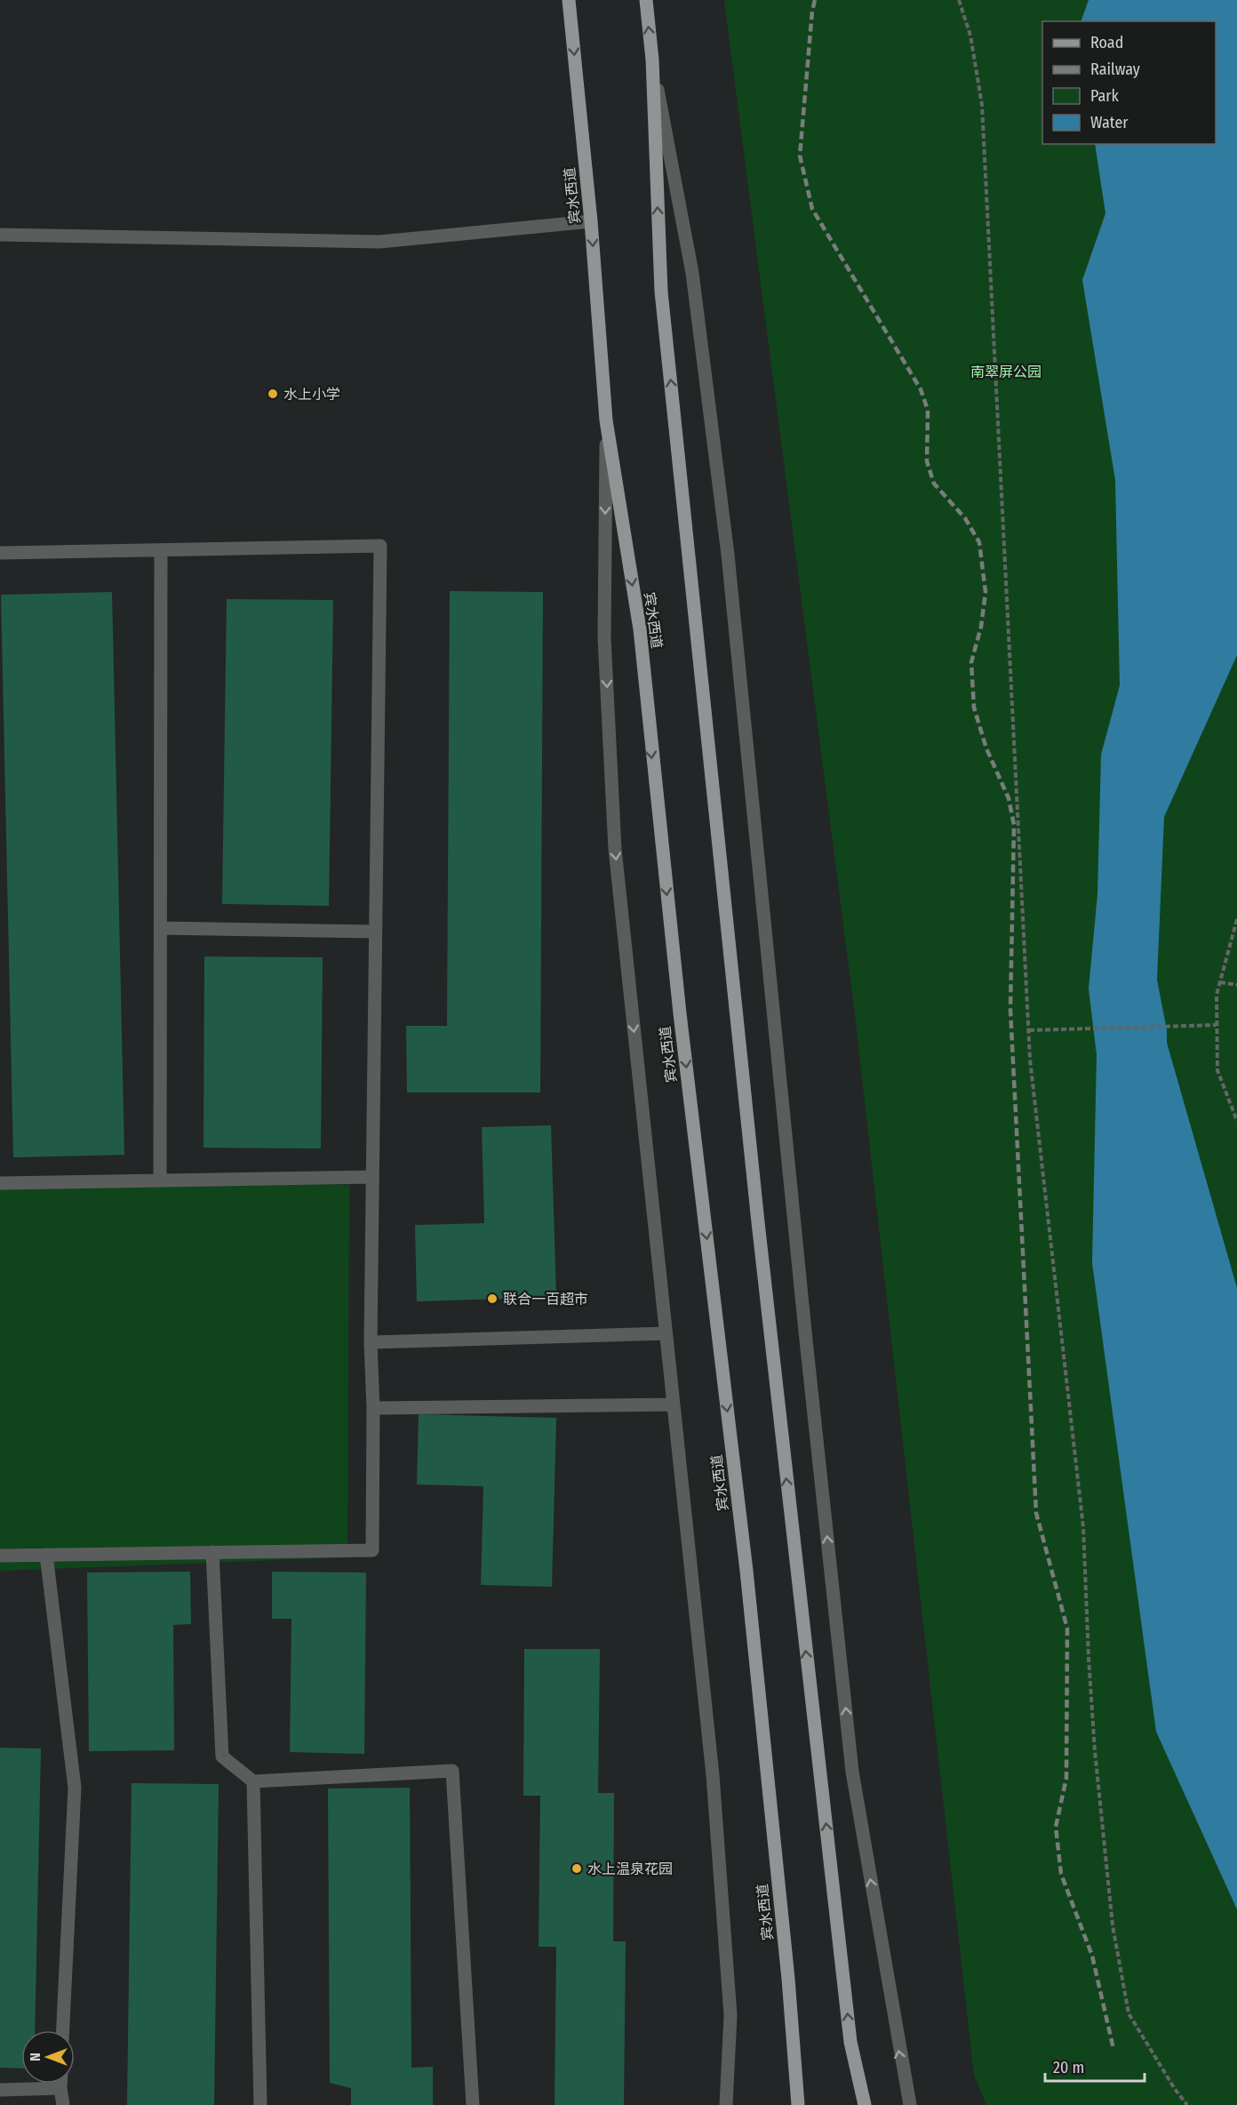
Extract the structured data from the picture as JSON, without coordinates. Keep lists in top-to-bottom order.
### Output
{
  "streets": {
    "main road": ["宾水西道"]
  },
  "parks": ["南翠屏公园"],
  "places": ["水上小学", "联合一百超市", "水上温泉花园"],
  "legend": [
    "Road",
    "Railway",
    "Park",
    "Water"
  ],
  "scale_bar": "20 m",
  "north": "left"
}
